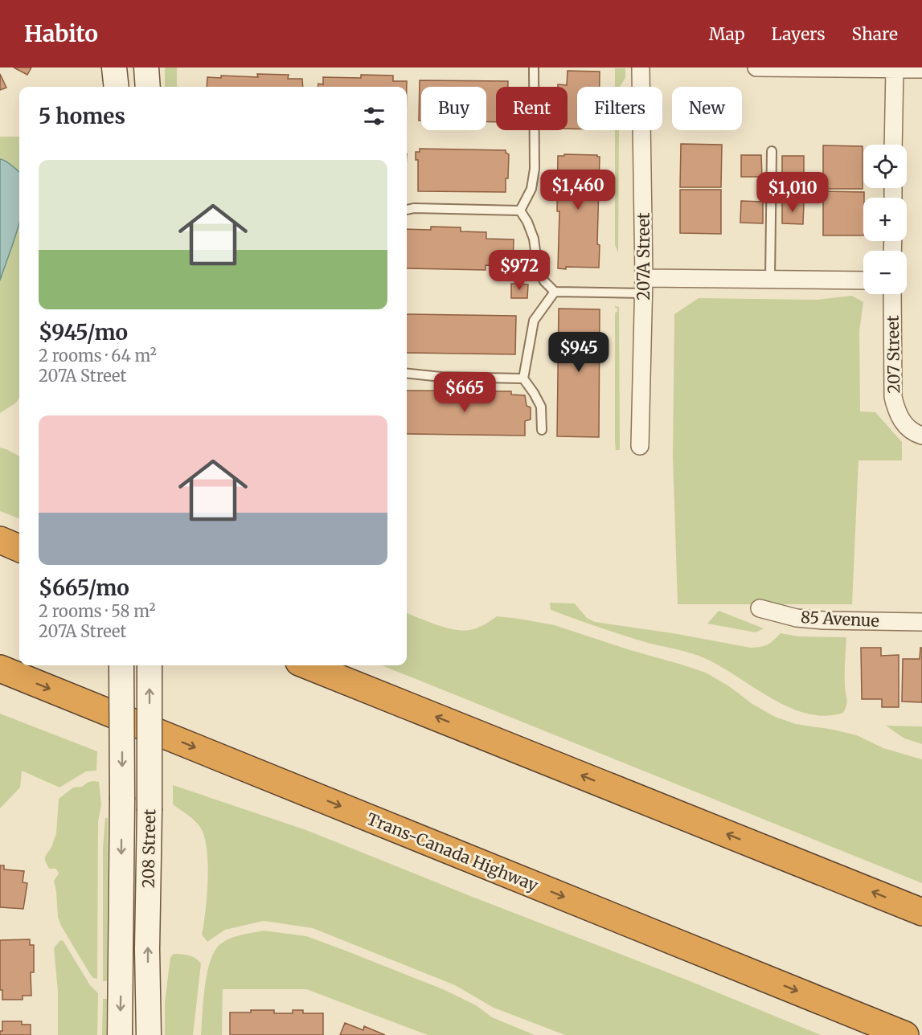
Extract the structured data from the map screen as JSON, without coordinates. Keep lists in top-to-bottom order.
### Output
{
  "streets": {
    "highway": ["Trans-Canada Highway"],
    "main road": ["208 Street"],
    "street": ["207A Street", "207 Street", "85 Avenue"]
  },
  "page": {
    "header": "Habito",
    "nav": ["Map", "Layers", "Share"],
    "chip": [
      "Buy",
      "Rent",
      "Filters",
      "New"
    ],
    "heading": "5 homes",
    "map_buttons": ["+", "−"],
    "list": [
      {
        "name": "$945/mo",
        "note": "2 rooms · 64 m² · 207A Street"
      },
      {
        "name": "$665/mo",
        "note": "2 rooms · 58 m² · 207A Street"
      }
    ],
    "price": [
      "$1,460",
      "$1,010",
      "$972",
      "$945",
      "$665"
    ]
  }
}
